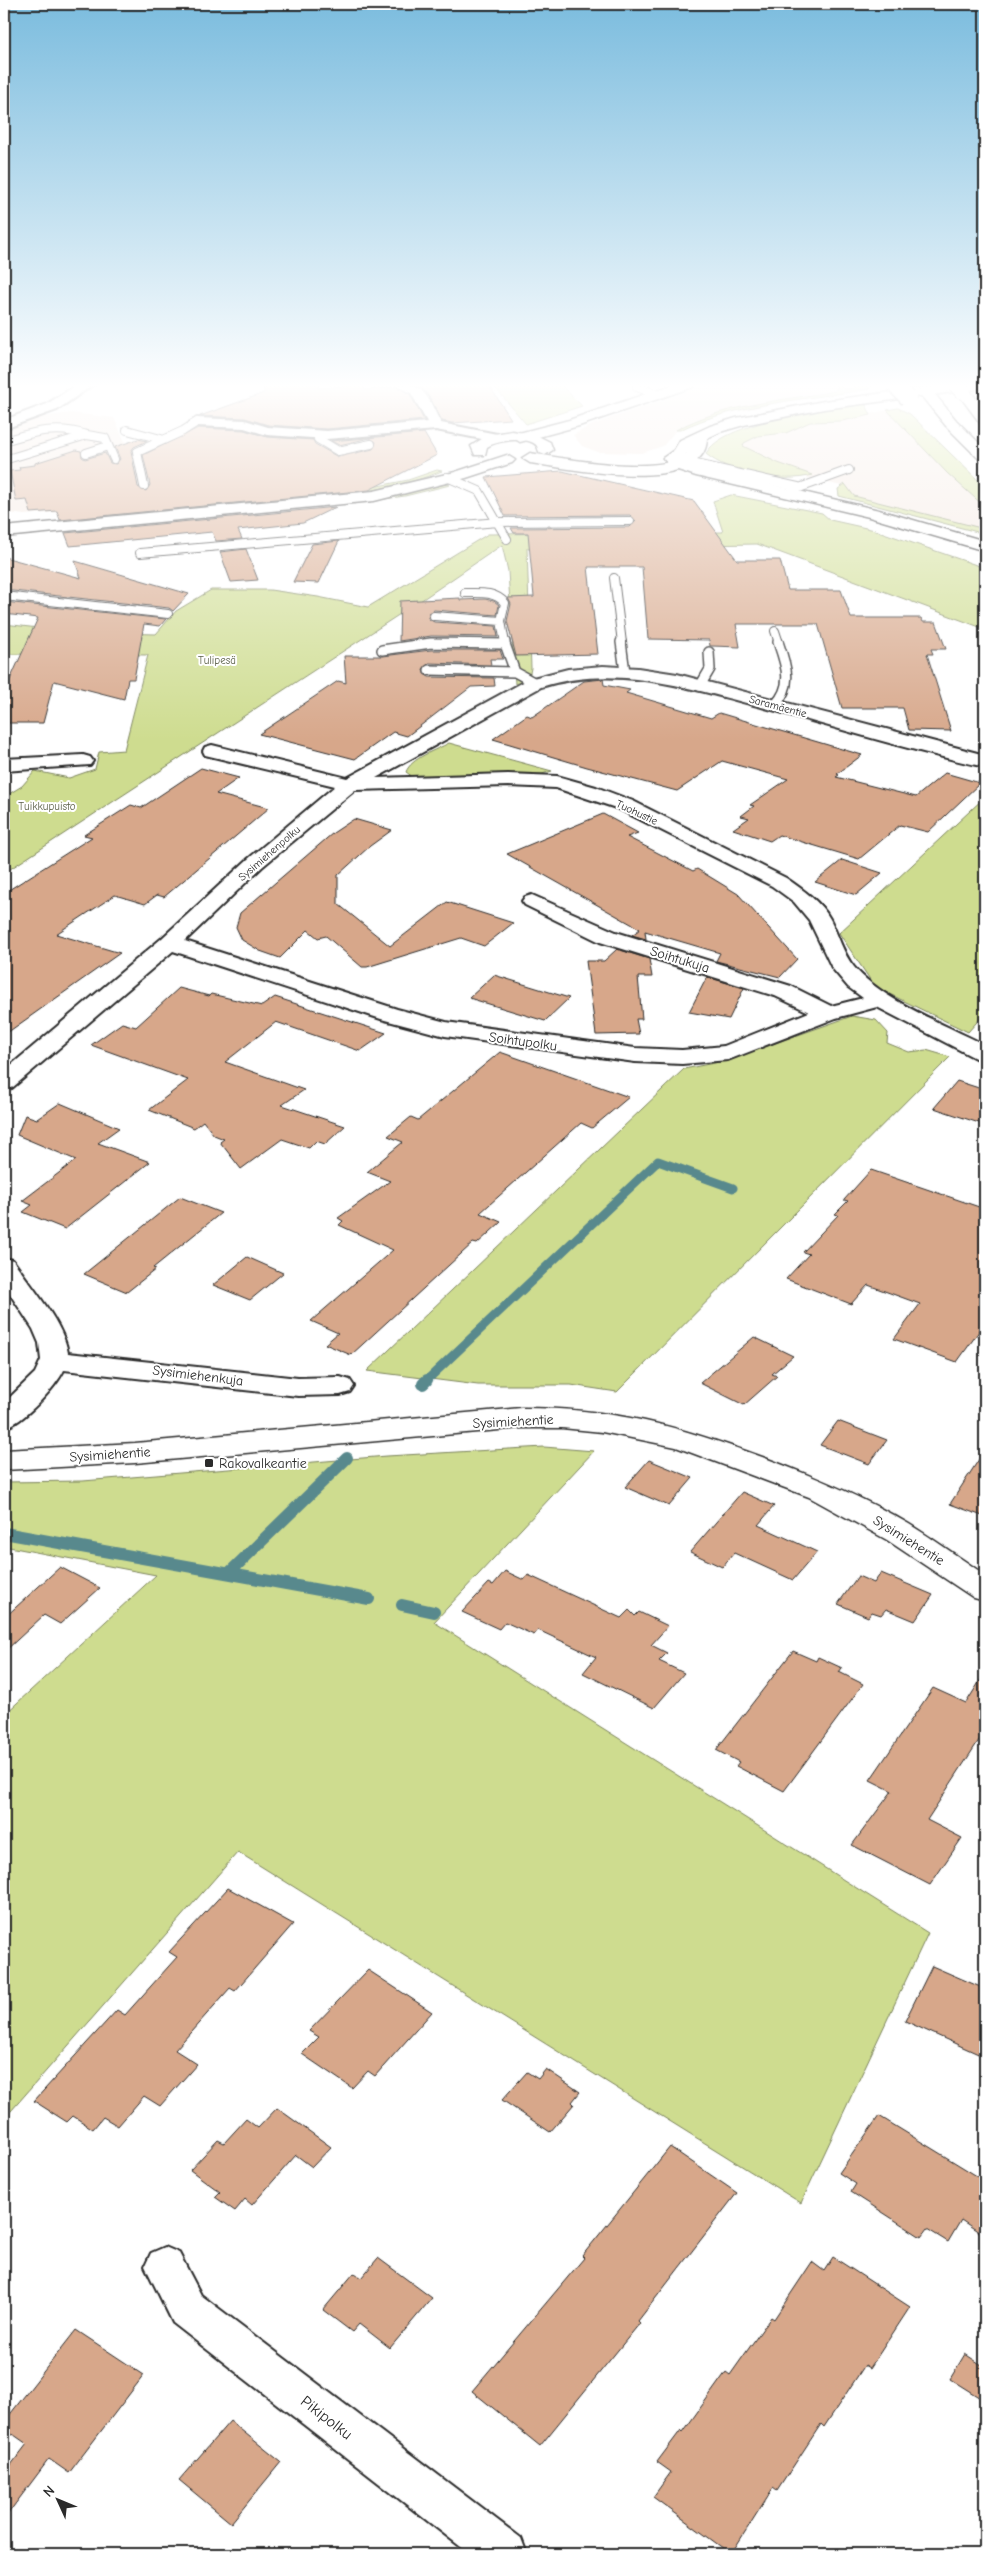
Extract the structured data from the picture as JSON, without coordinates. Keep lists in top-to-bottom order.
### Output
{
  "streets": {
    "main road": ["Sysimiehentie"],
    "street": [
      "Saramäentie",
      "Tuohustie",
      "Sysimiehenpolku",
      "Soihtukuja",
      "Soihtupolku",
      "Sysimiehenkuja",
      "Pikipolku"
    ]
  },
  "crossings": [
    ["Saramäentie", "Sysimiehenpolku"],
    ["Tuohustie", "Sysimiehenpolku"],
    ["Tuohustie", "Soihtupolku"],
    ["Sysimiehenpolku", "Soihtupolku"],
    ["Soihtukuja", "Soihtupolku"]
  ],
  "parks": ["Tulipesä", "Tuikkupuisto"],
  "places": {
    "transit": ["Rakovalkeantie"]
  },
  "north": "top left"
}
